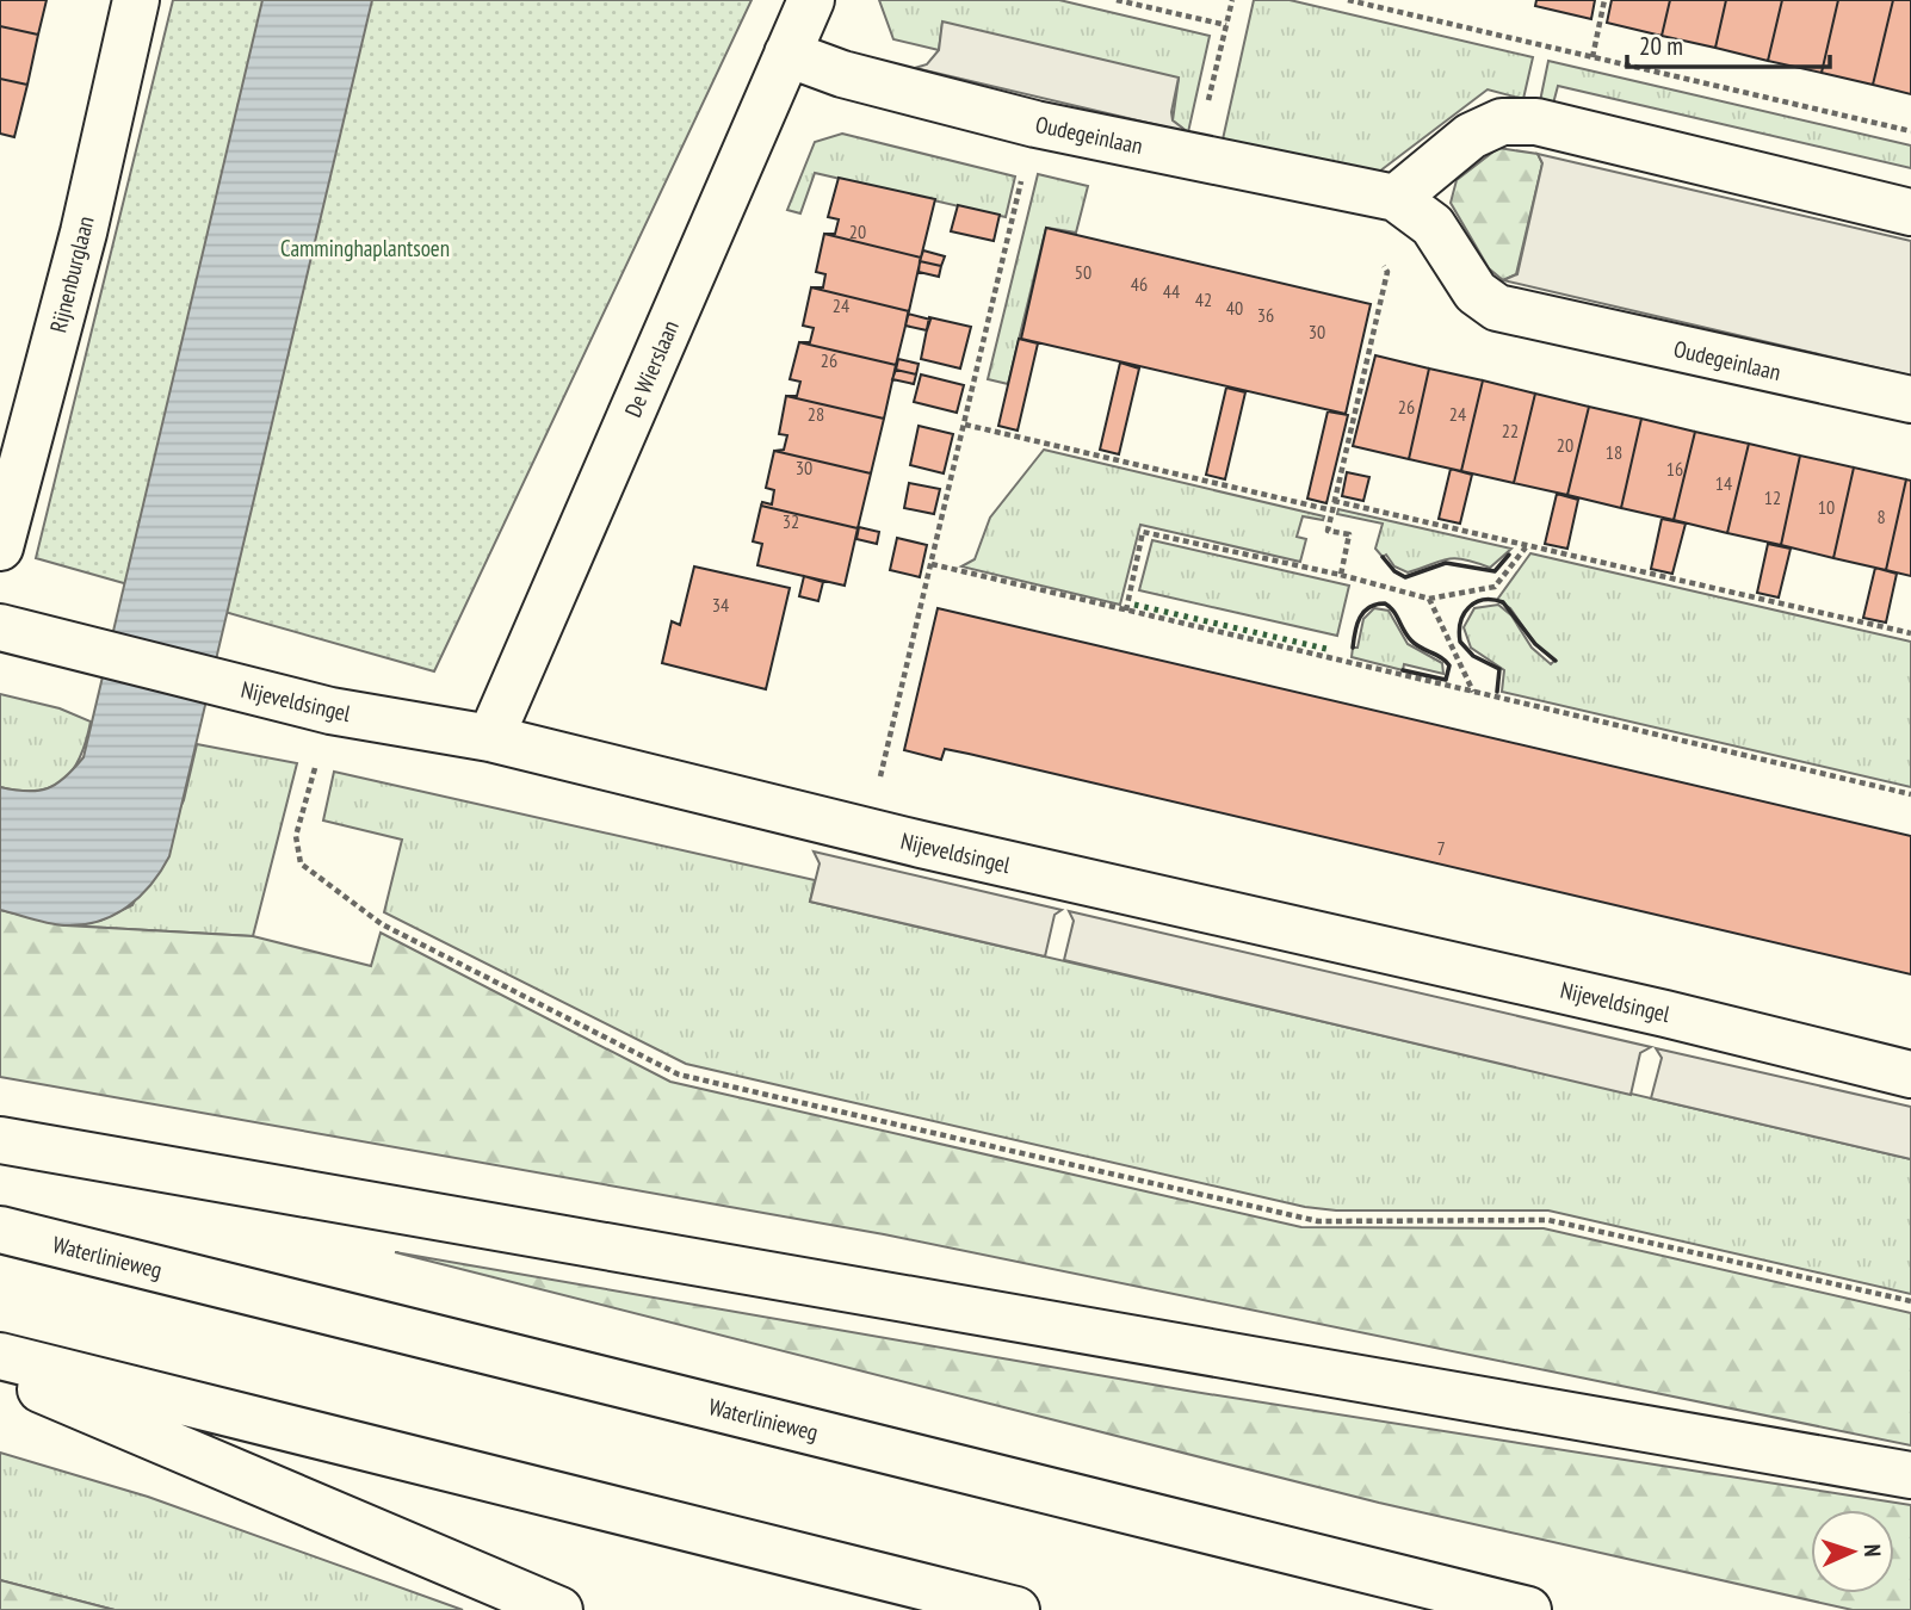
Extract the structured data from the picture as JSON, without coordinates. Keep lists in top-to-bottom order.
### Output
{
  "streets": {
    "street": [
      "Oudegeinlaan",
      "Rijnenburglaan",
      "De Wierslaan",
      "Nijeveldsingel",
      "Waterlinieweg"
    ]
  },
  "crossings": [
    ["Oudegeinlaan", "De Wierslaan"],
    ["De Wierslaan", "Nijeveldsingel"]
  ],
  "parks": ["Camminghaplantsoen"],
  "house_numbers": [
    "20",
    "50",
    "46",
    "44",
    "42",
    "24",
    "40",
    "36",
    "30",
    "26",
    "26",
    "28",
    "24",
    "22",
    "20",
    "18",
    "30",
    "16",
    "14",
    "12",
    "10",
    "8",
    "32",
    "34",
    "7"
  ],
  "scale_bar": "20 m",
  "north": "right"
}
